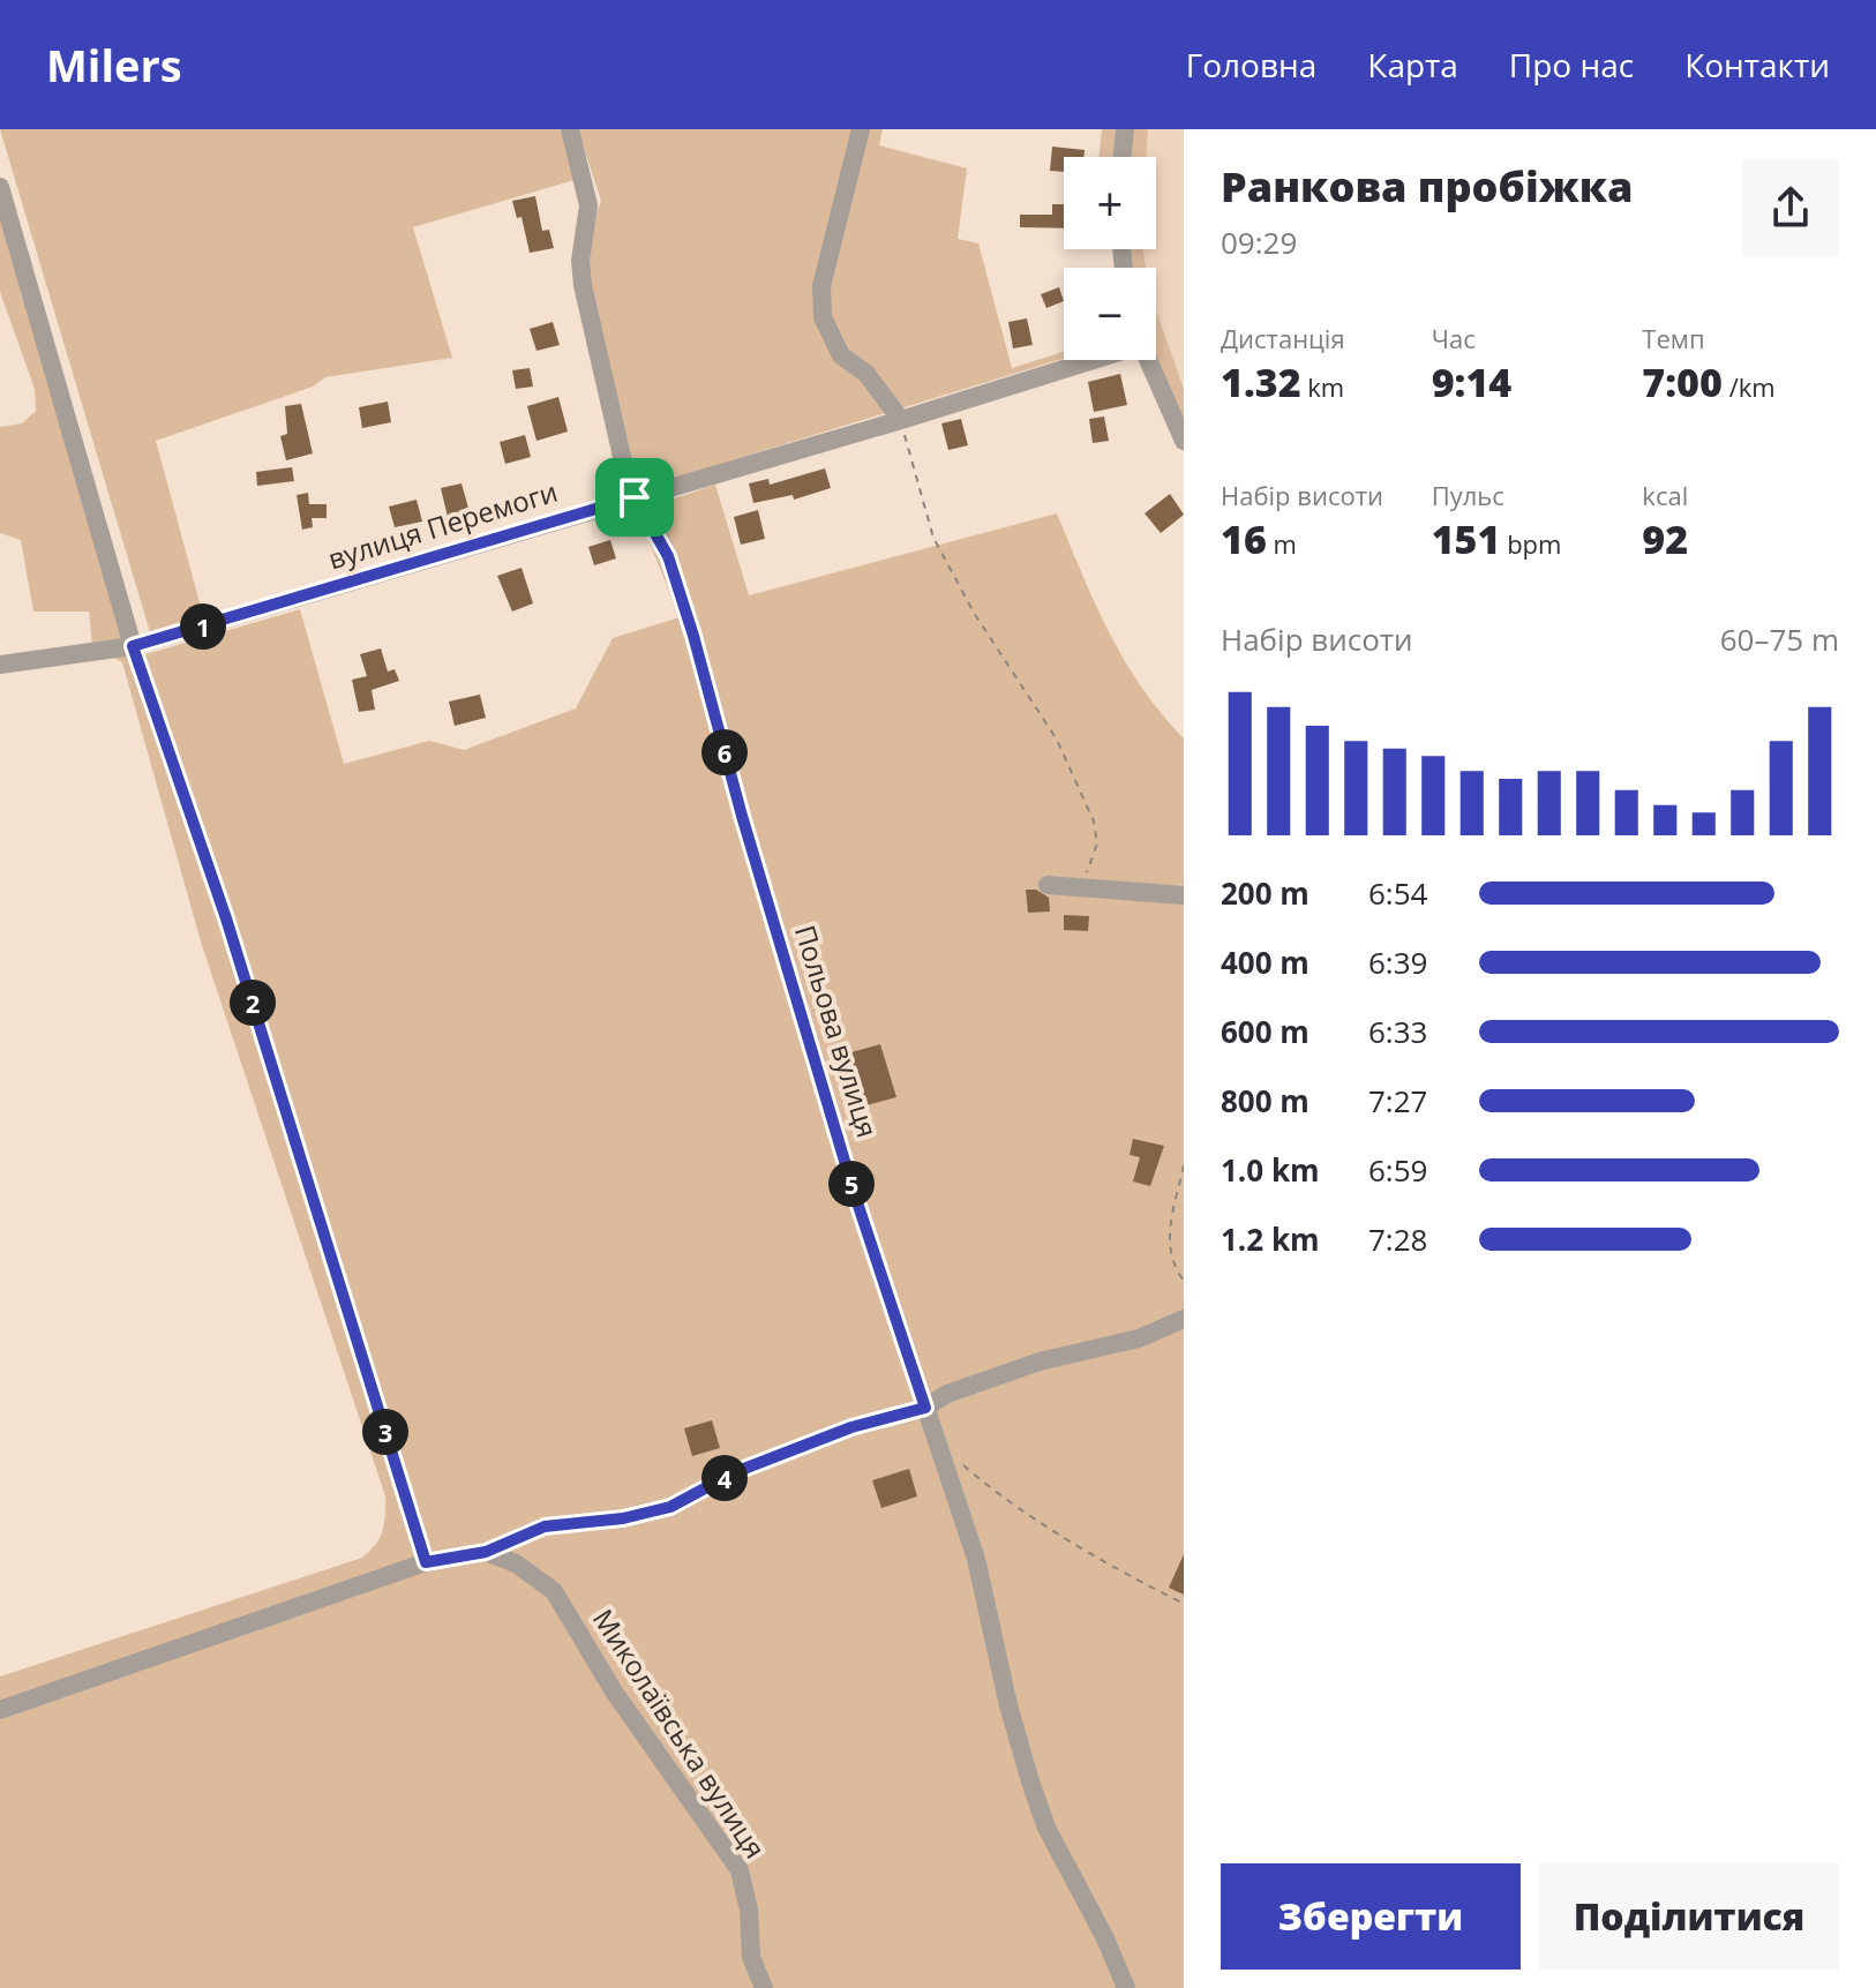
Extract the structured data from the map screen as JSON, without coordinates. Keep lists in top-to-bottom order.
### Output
{
  "streets": {
    "street": ["вулиця Перемоги", "Польова вулиця", "Миколаївська вулиця"]
  },
  "crossings": [
    ["вулиця Перемоги", "Польова вулиця"]
  ],
  "page": {
    "header": "Milers",
    "nav": [
      "Головна",
      "Карта",
      "Про нас",
      "Контакти"
    ],
    "heading": ["Ранкова пробіжка", "09:29"],
    "map_buttons": ["+", "−"],
    "stats": [
      ["Дистанція", "1.32 km"],
      ["Час", "9:14"],
      ["Темп", "7:00 /km"],
      ["Набір висоти", "16 m"],
      ["Пульс", "151 bpm"],
      ["kcal", "92"]
    ],
    "chart": ["Набір висоти", "60–75 m"],
    "pins": [
      "1",
      "6",
      "2",
      "5",
      "3",
      "4"
    ],
    "list": [
      {
        "name": "200 m",
        "note": "6:54"
      },
      {
        "name": "400 m",
        "note": "6:39"
      },
      {
        "name": "600 m",
        "note": "6:33"
      },
      {
        "name": "800 m",
        "note": "7:27"
      },
      {
        "name": "1.0 km",
        "note": "6:59"
      },
      {
        "name": "1.2 km",
        "note": "7:28"
      }
    ],
    "buttons": ["Зберегти", "Поділитися"]
  }
}
